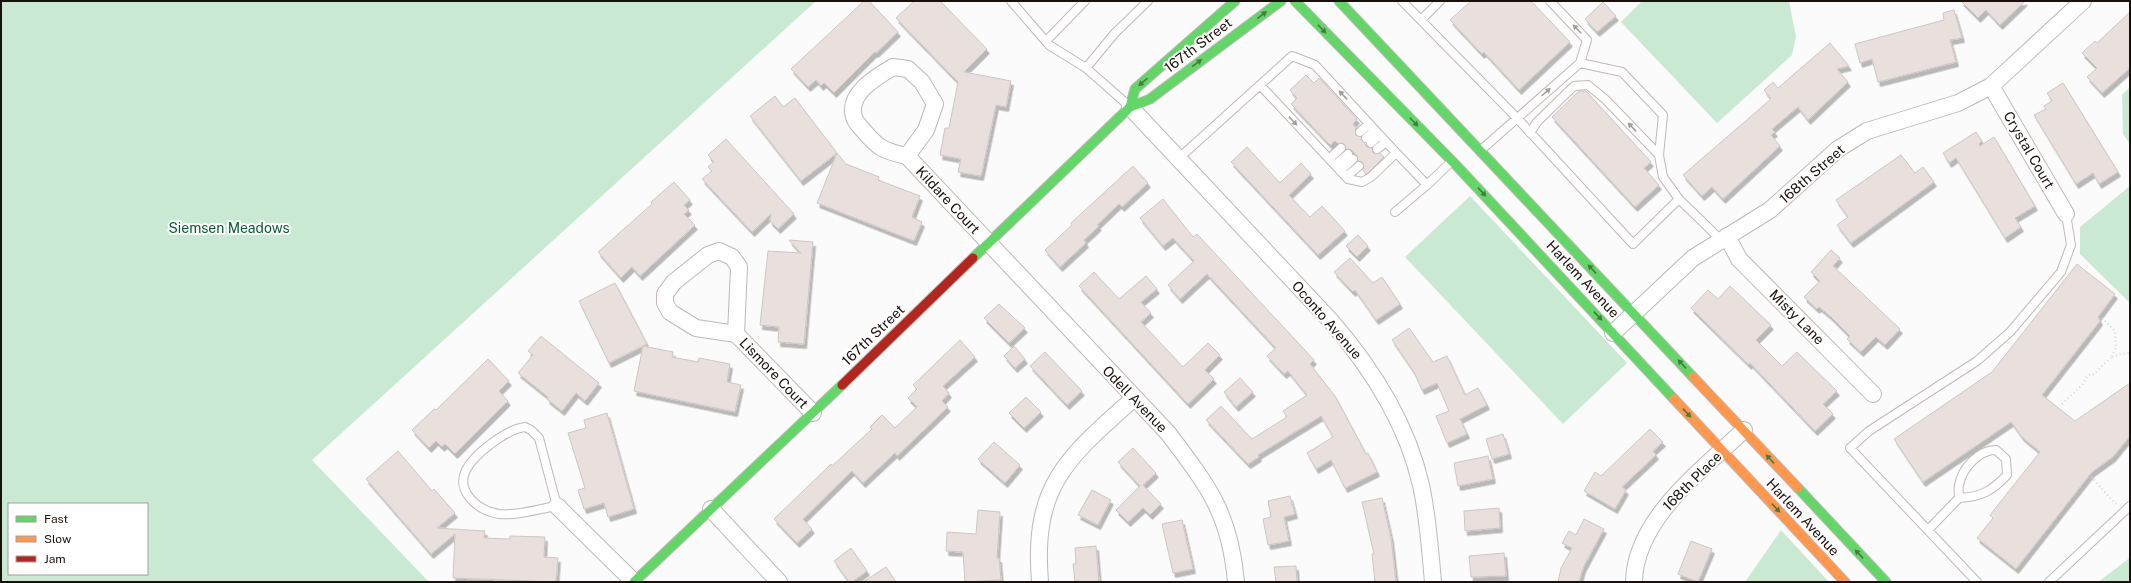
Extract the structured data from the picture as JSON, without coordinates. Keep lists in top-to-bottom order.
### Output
{
  "streets": {
    "main road": ["167th Street", "Harlem Avenue"],
    "street": [
      "Crystal Court",
      "168th Street",
      "Kildare Court",
      "Misty Lane",
      "Oconto Avenue",
      "Lismore Court",
      "Odell Avenue",
      "168th Place"
    ]
  },
  "crossings": [
    ["167th Street", "Kildare Court"],
    ["167th Street", "Oconto Avenue"],
    ["167th Street", "Lismore Court"],
    ["167th Street", "Odell Avenue"],
    ["Crystal Court", "168th Street"],
    ["168th Street", "Harlem Avenue"],
    ["168th Street", "Misty Lane"],
    ["Kildare Court", "Odell Avenue"],
    ["Harlem Avenue", "168th Place"]
  ],
  "parks": ["Siemsen Meadows"],
  "legend": ["Fast", "Slow", "Jam"]
}
